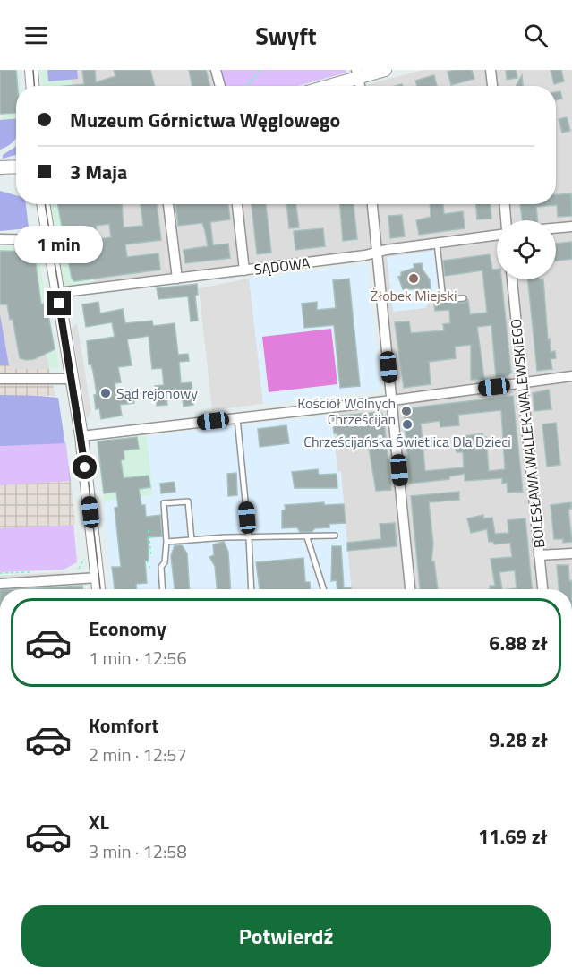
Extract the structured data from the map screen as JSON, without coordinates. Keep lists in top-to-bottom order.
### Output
{
  "streets": {
    "street": ["SĄDOWA", "BOLESŁAWA WALLEK-WALEWSKIEGO"]
  },
  "places": [
    "Żłobek Miejski",
    "Sąd rejonowy",
    "Kościół Wolnych Chrześcijan",
    "Chrześcijańska Świetlica Dla Dzieci"
  ],
  "page": {
    "header": "Swyft",
    "banner": ["Muzeum Górnictwa Węglowego", "3 Maja"],
    "bubble": "1 min",
    "list": [
      {
        "name": "Economy",
        "note": "1 min · 12:56",
        "value": "6.88 zł"
      },
      {
        "name": "Komfort",
        "note": "2 min · 12:57",
        "value": "9.28 zł"
      },
      {
        "name": "XL",
        "note": "3 min · 12:58",
        "value": "11.69 zł"
      }
    ],
    "buttons": "Potwierdź"
  }
}
